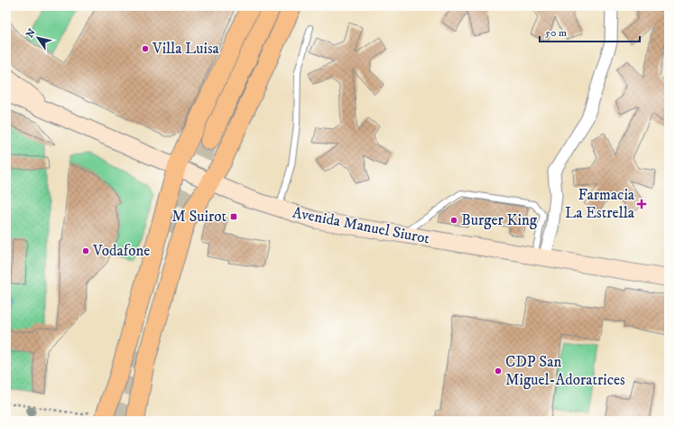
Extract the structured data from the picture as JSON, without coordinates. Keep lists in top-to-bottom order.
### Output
{
  "streets": {
    "main road": ["Avenida Manuel Siurot"]
  },
  "places": {
    "other": [
      "Villa Luisa",
      "Burger King",
      "Vodafone",
      "CDP San Miguel-Adoratrices"
    ],
    "health": ["Farmacia La Estrella"],
    "transit": ["M Suirot"]
  },
  "scale_bar": "50 m",
  "north": "top left"
}
